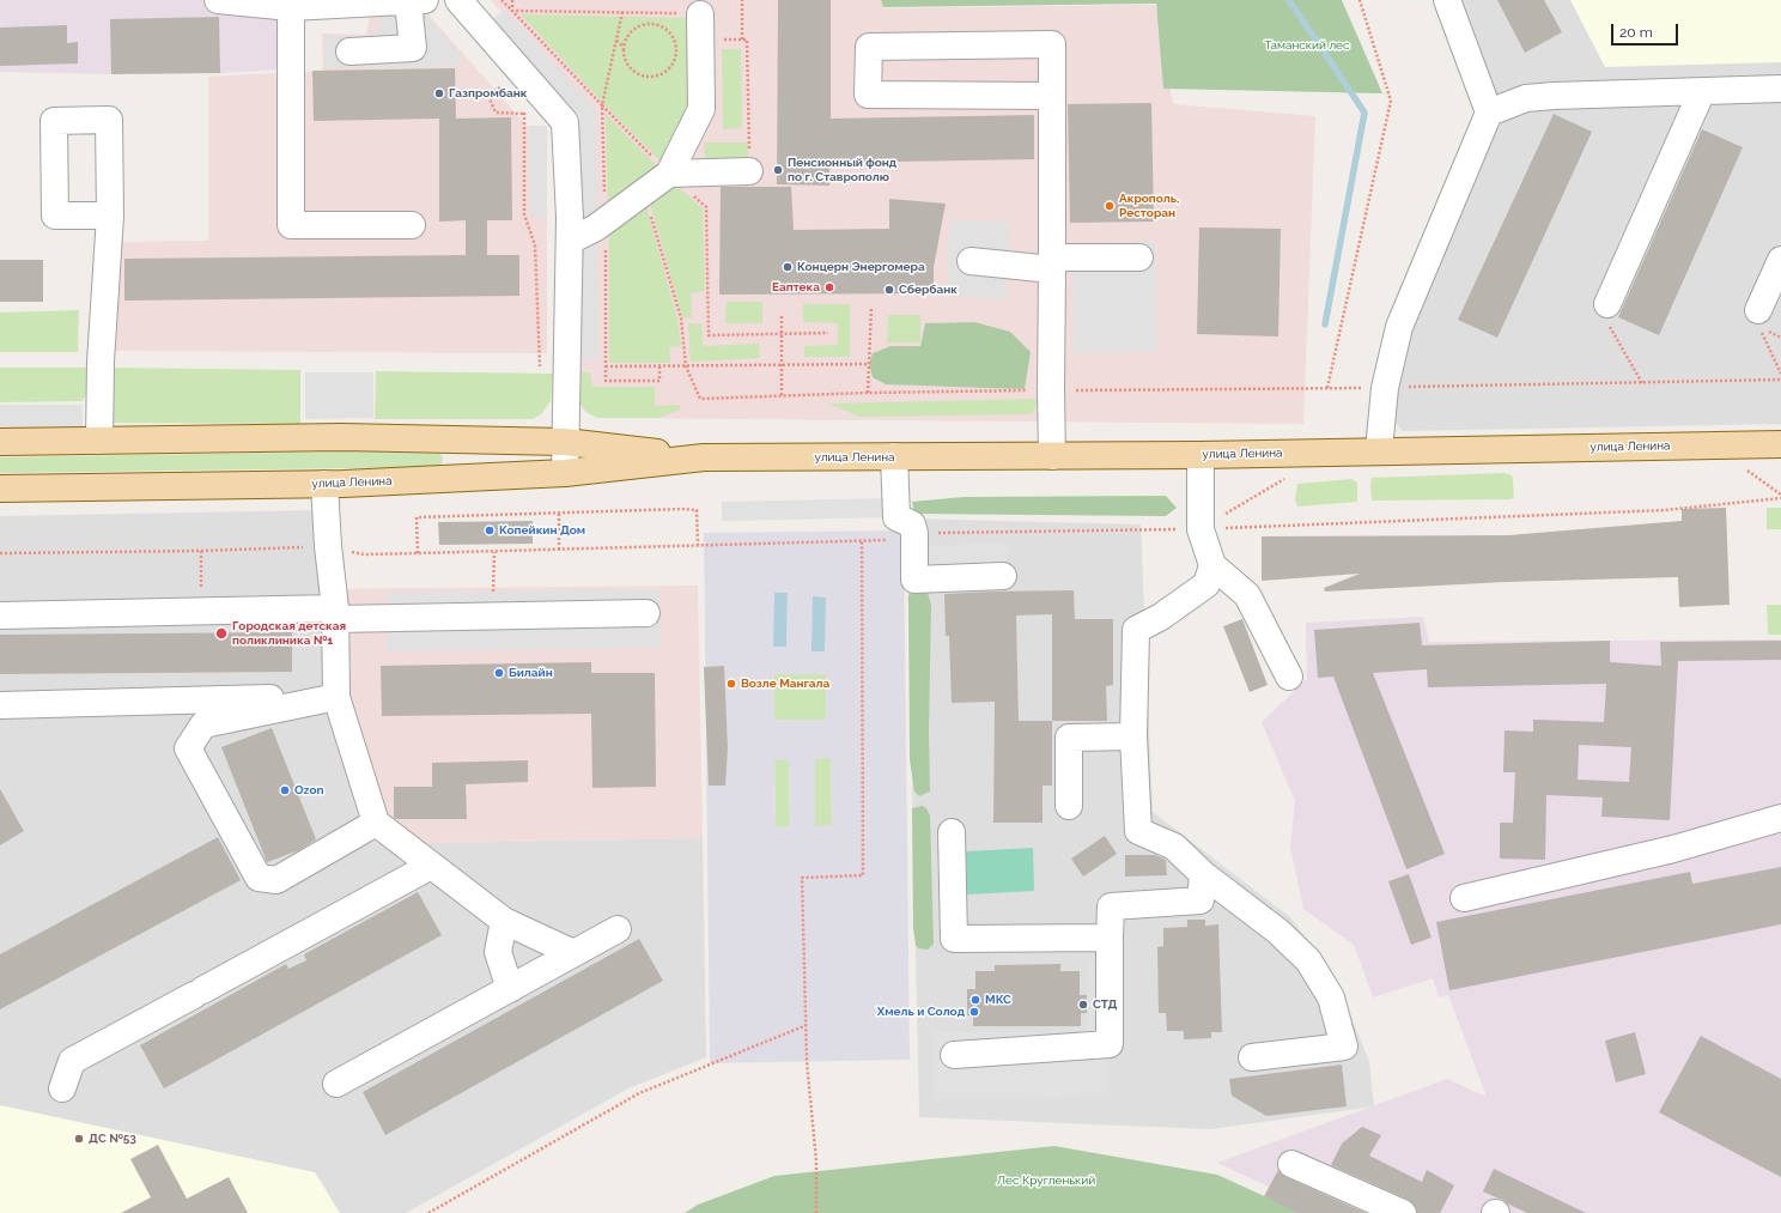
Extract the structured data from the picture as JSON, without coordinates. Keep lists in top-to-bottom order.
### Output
{
  "streets": {
    "main road": ["улица Ленина"]
  },
  "parks": ["Таманский лес", "Лес Кругленький"],
  "places": [
    "Газпромбанк",
    "Пенсионный фонд по г. Ставрополю",
    "Акрополь, Ресторан",
    "Концерн Энергомера",
    "Еаптека",
    "Сбербанк",
    "Копейкин Дом",
    "Городская детская поликлиника №1",
    "Билайн",
    "Возле Мангала",
    "Ozon",
    "МКС",
    "СТД",
    "Хмель и Солод",
    "ДС №53"
  ],
  "scale_bar": "20 m"
}
